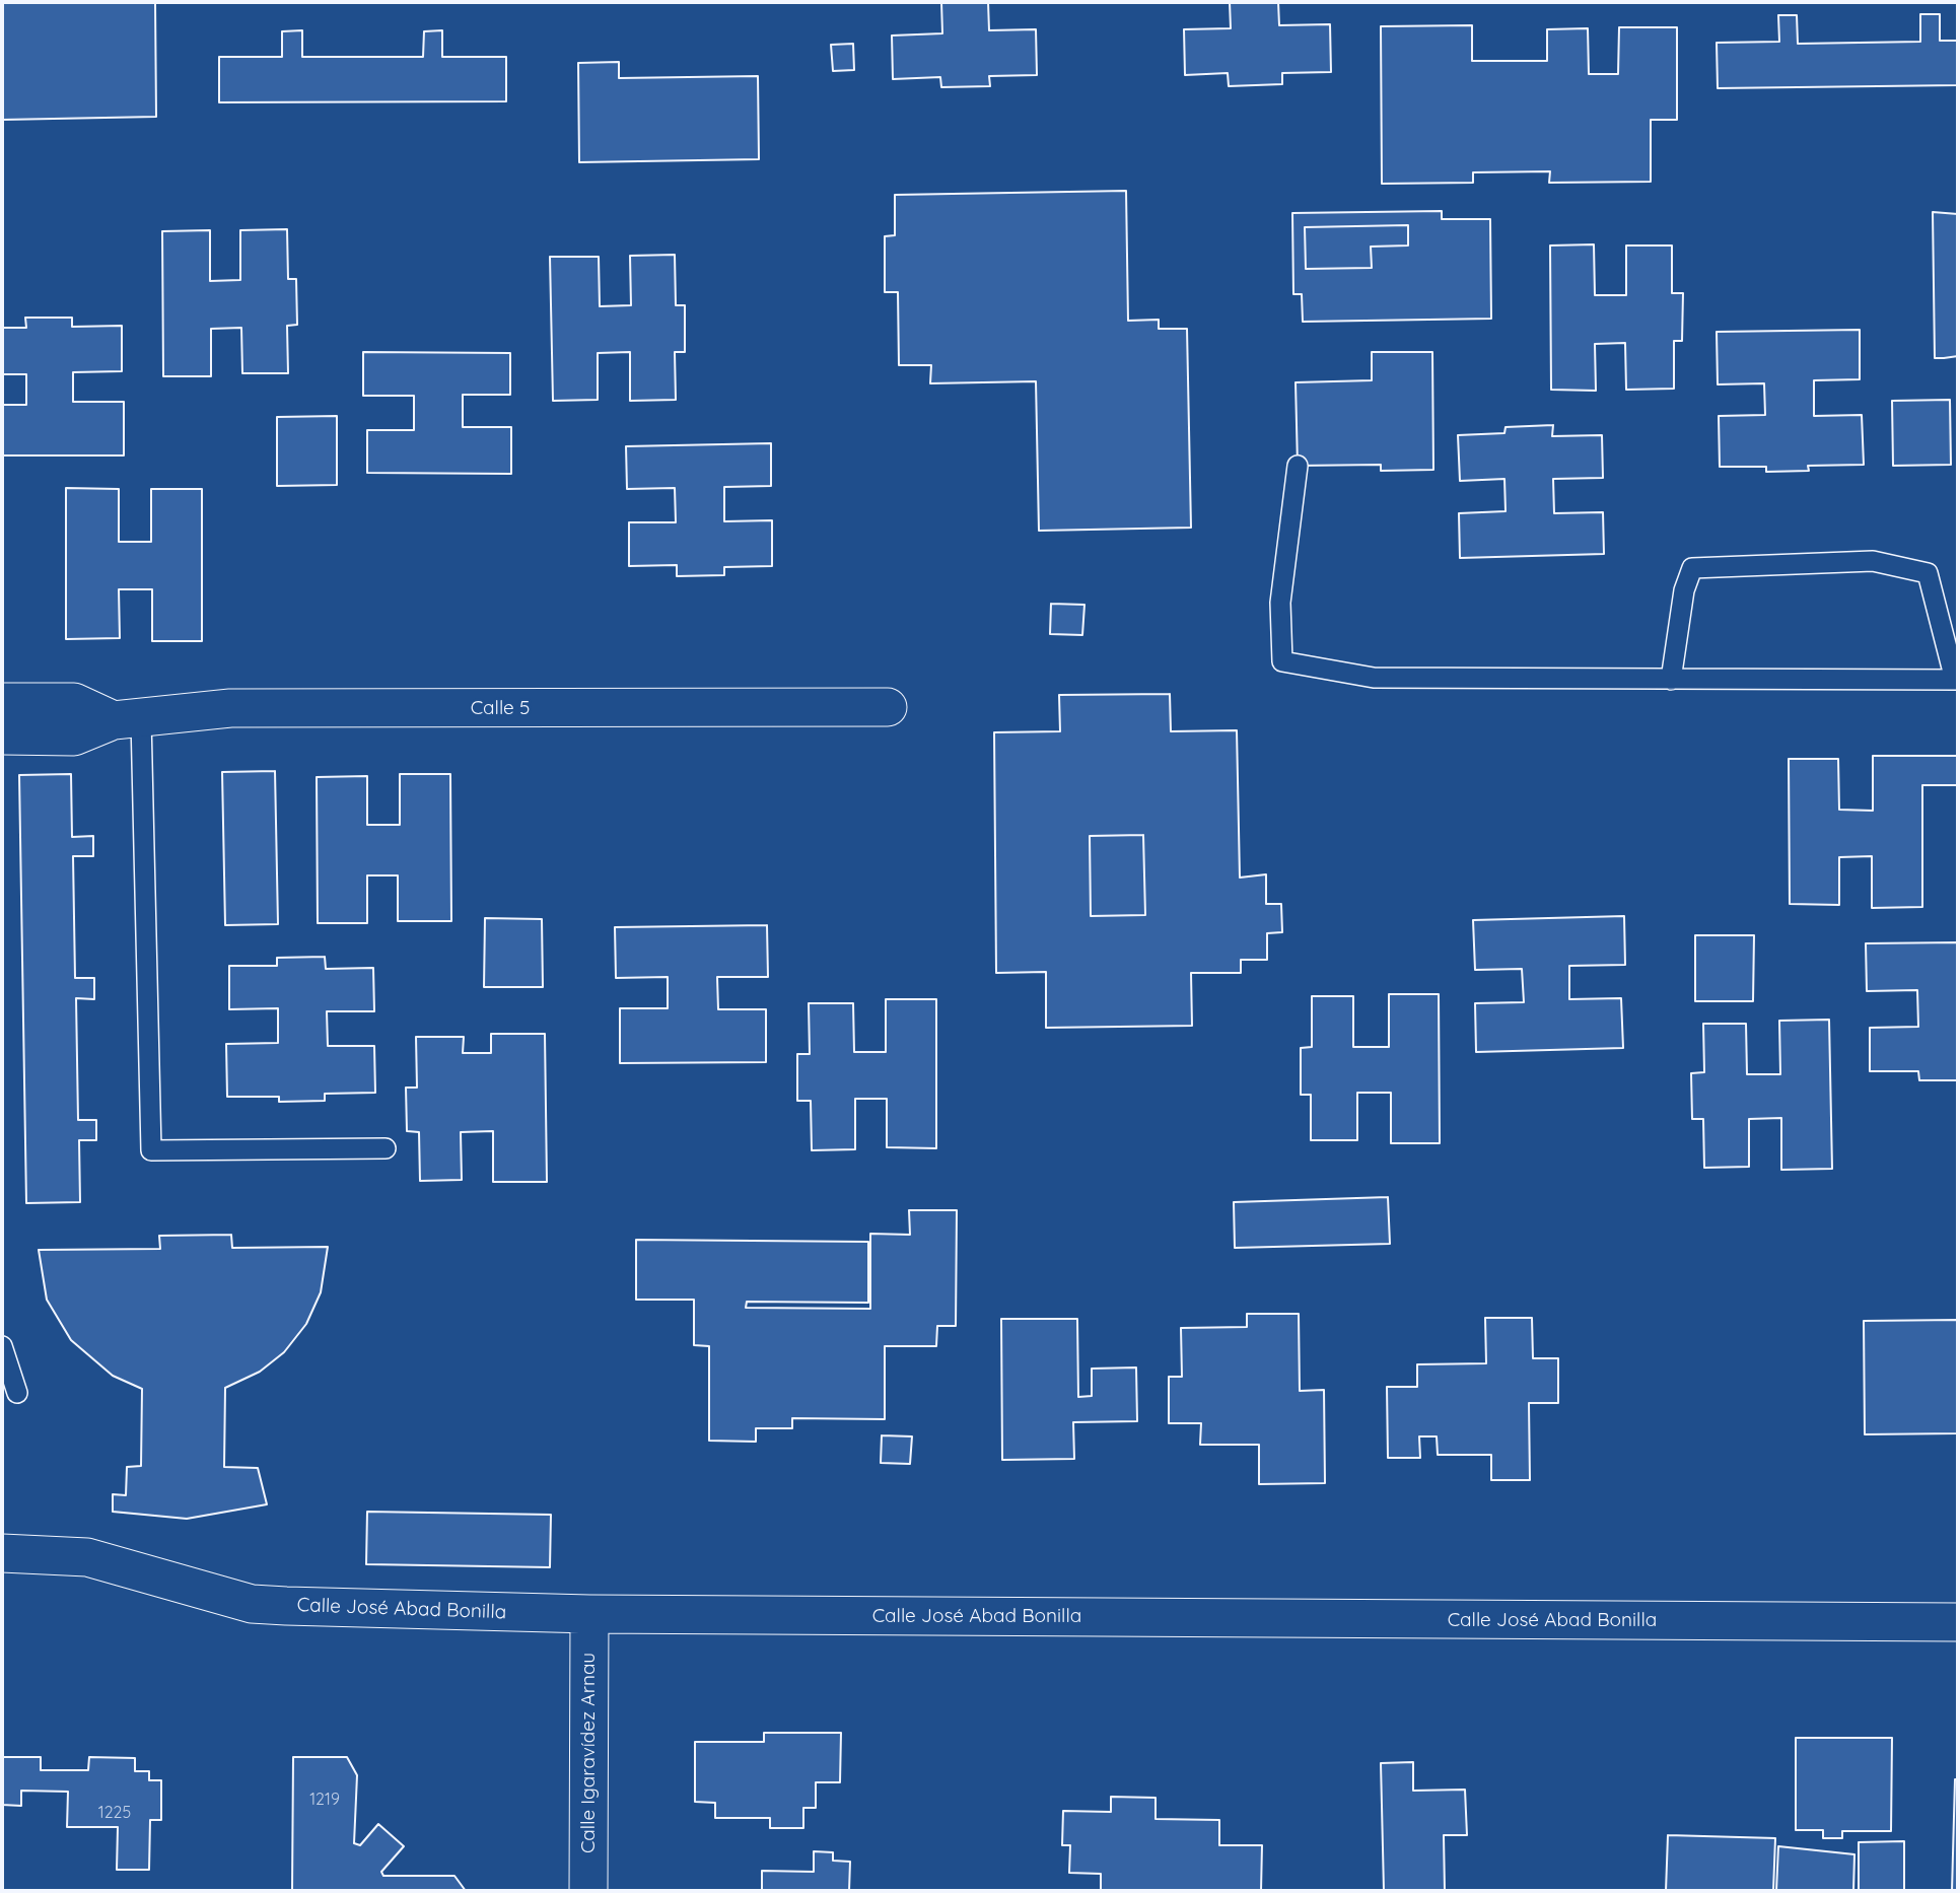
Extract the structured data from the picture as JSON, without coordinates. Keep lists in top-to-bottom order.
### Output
{
  "streets": {
    "street": ["Calle 5", "Calle José Abad Bonilla", "Calle Igaravídez Arnau"]
  },
  "crossings": [
    ["Calle José Abad Bonilla", "Calle Igaravídez Arnau"]
  ],
  "house_numbers": ["1219", "1225"]
}
